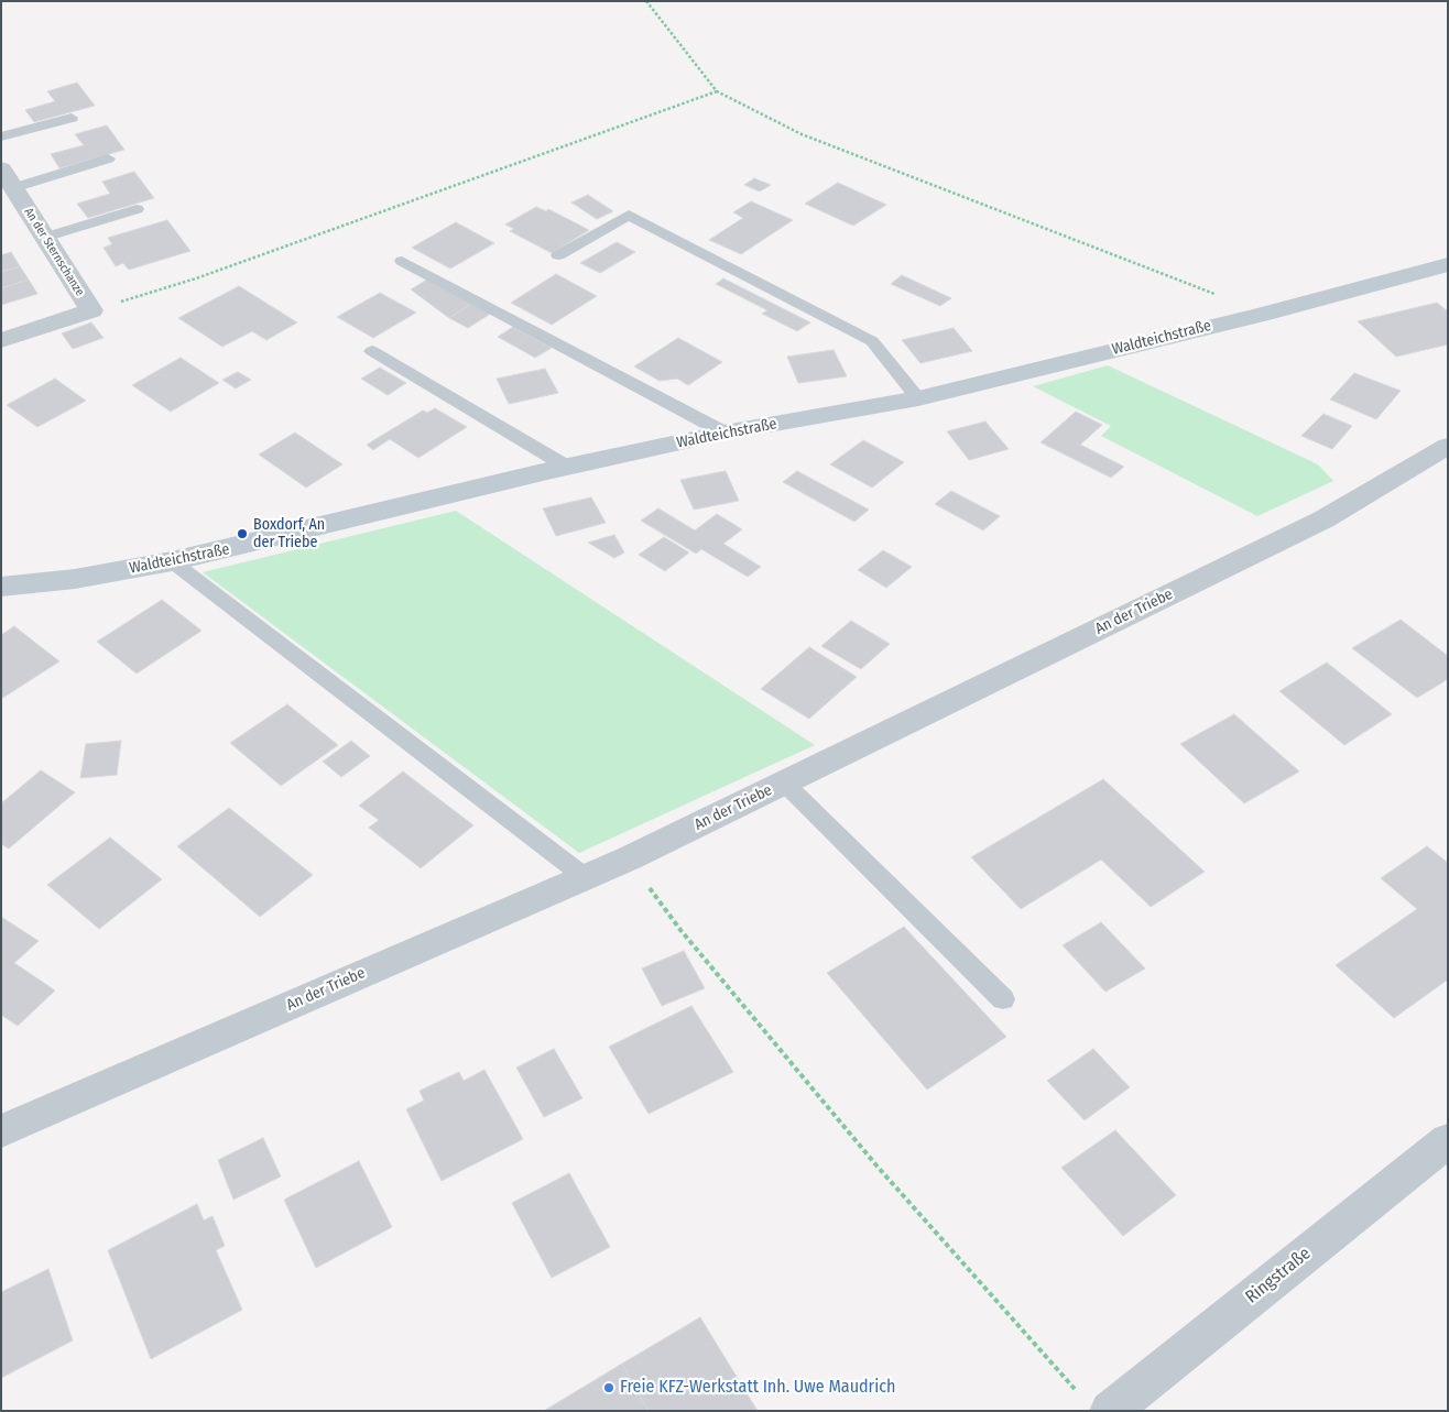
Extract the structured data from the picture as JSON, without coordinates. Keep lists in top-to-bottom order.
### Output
{
  "streets": {
    "street": [
      "An der Sternschanze",
      "Waldteichstraße",
      "An der Triebe",
      "Ringstraße"
    ]
  },
  "places": ["Boxdorf, An der Triebe", "Freie KFZ-Werkstatt Inh. Uwe Maudrich"]
}
